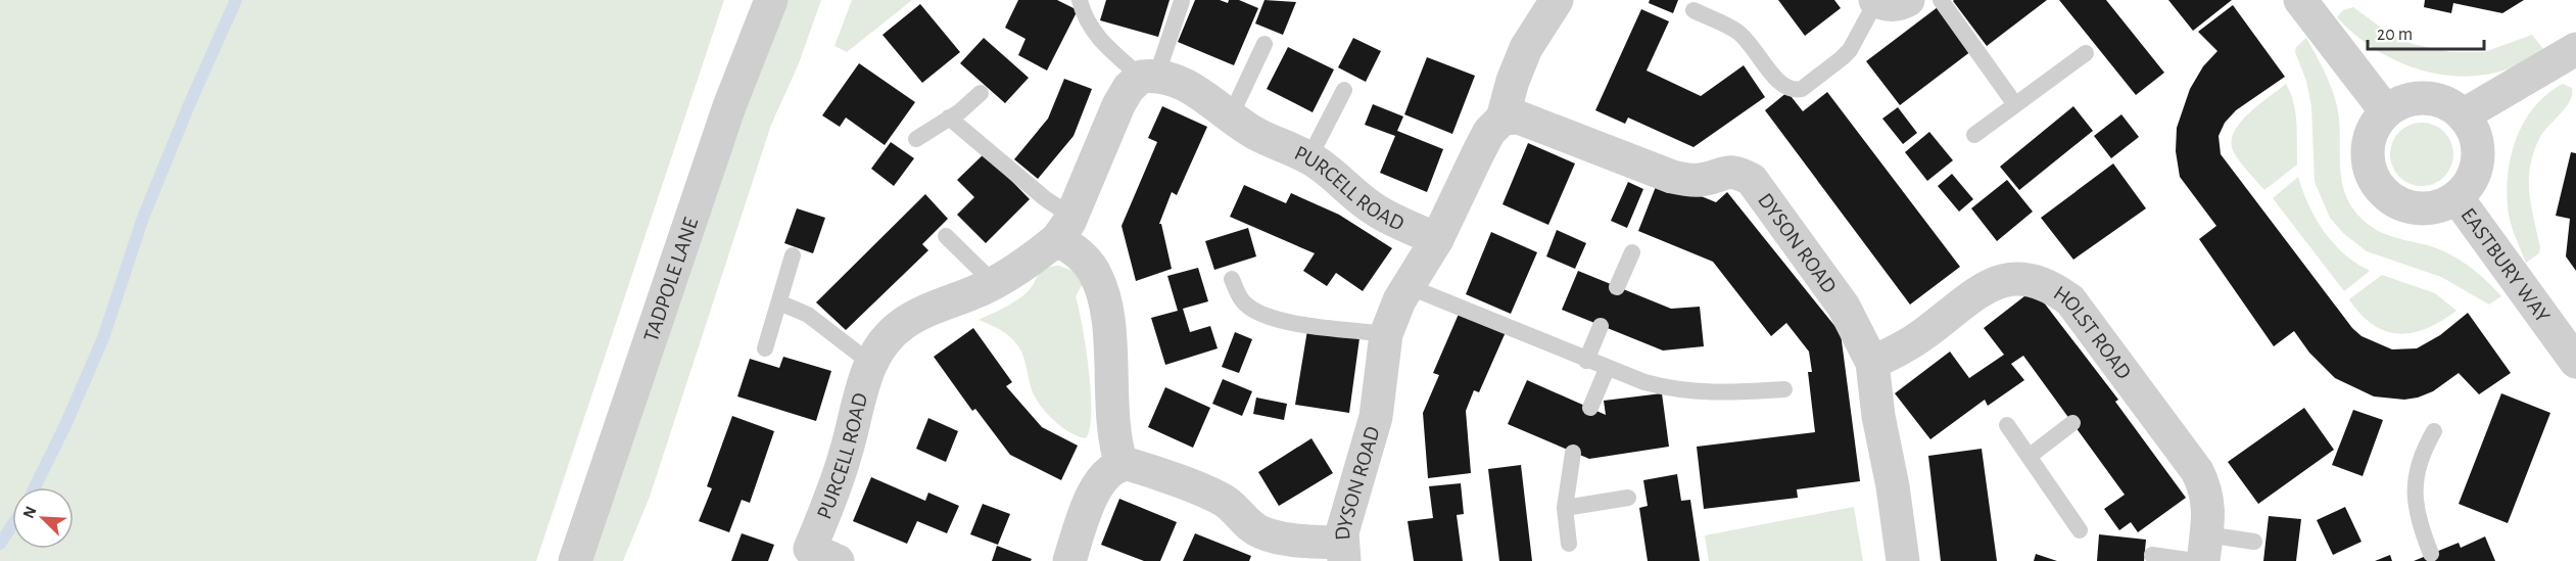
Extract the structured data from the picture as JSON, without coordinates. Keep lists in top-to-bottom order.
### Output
{
  "streets": {
    "street": [
      "PURCELL ROAD",
      "DYSON ROAD",
      "EASTBURY WAY",
      "TADPOLE LANE",
      "HOLST ROAD"
    ]
  },
  "crossings": [
    ["PURCELL ROAD", "DYSON ROAD"],
    ["DYSON ROAD", "HOLST ROAD"]
  ],
  "scale_bar": "20 m",
  "north": "top left"
}
